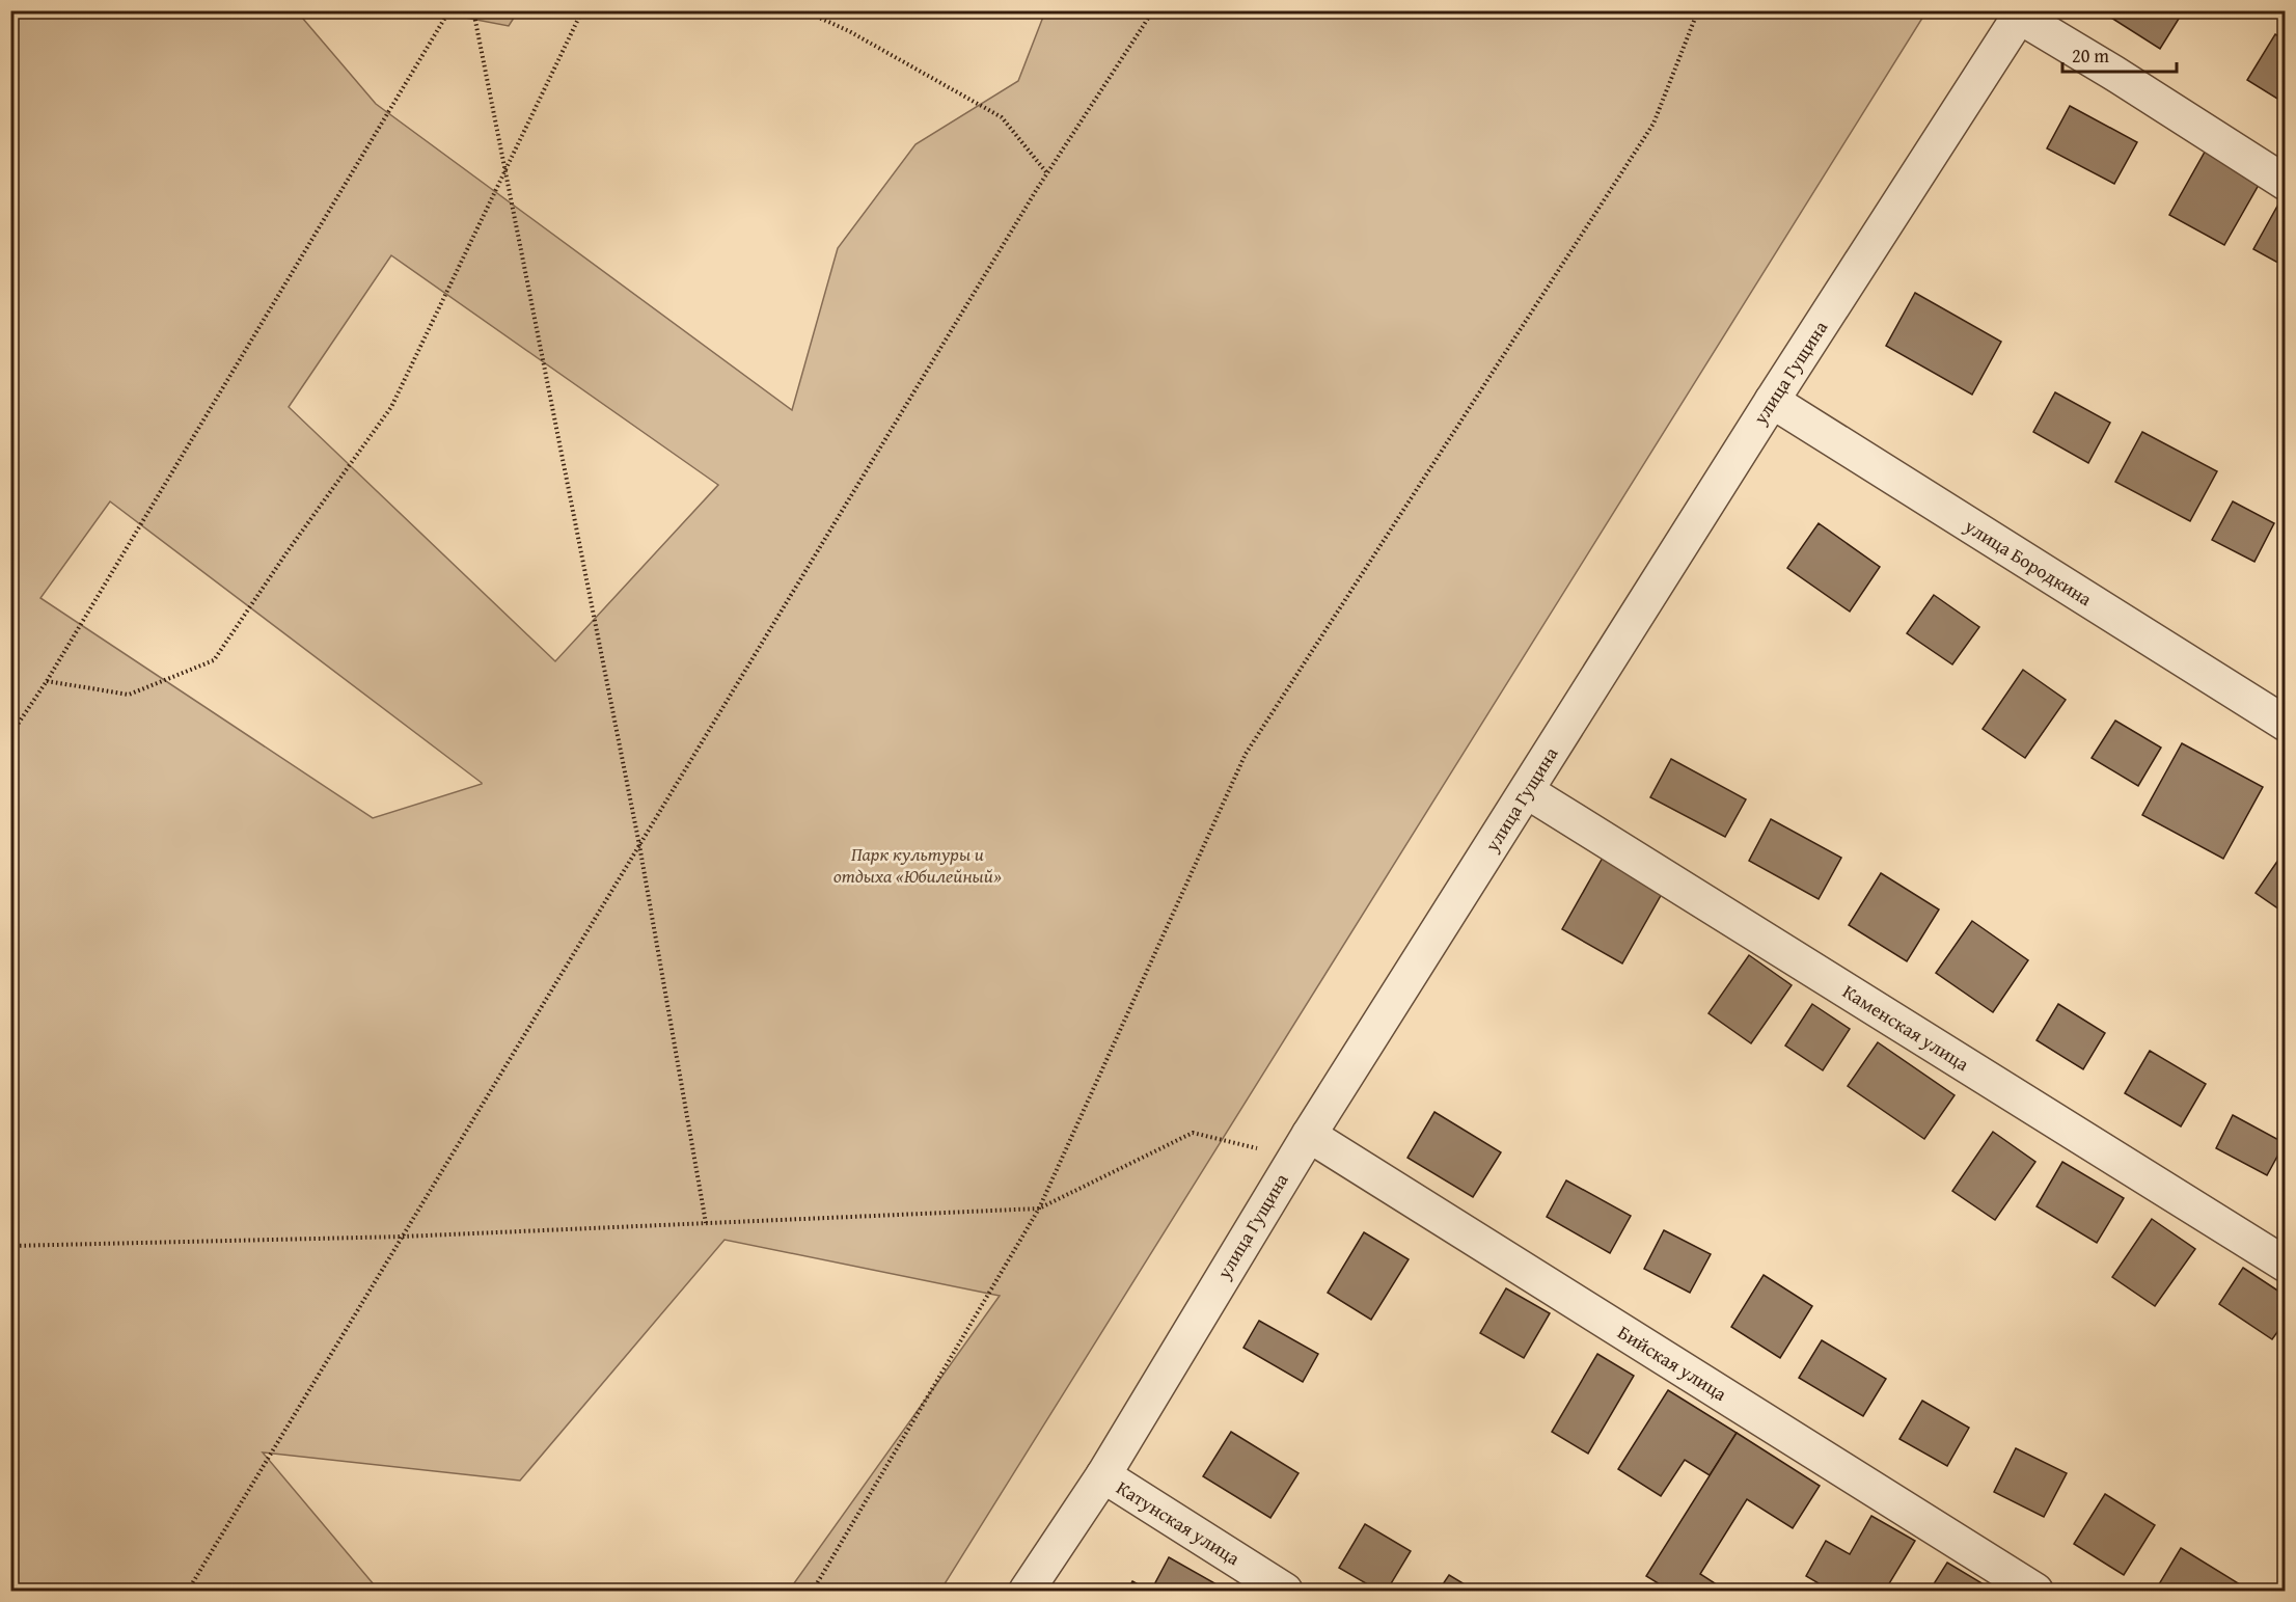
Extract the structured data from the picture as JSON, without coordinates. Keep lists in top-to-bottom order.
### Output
{
  "streets": {
    "street": [
      "улица Гущина",
      "улица Бородкина",
      "Каменская улица",
      "Бийская улица",
      "Катунская улица"
    ]
  },
  "crossings": [
    ["улица Гущина", "улица Бородкина"],
    ["улица Гущина", "Каменская улица"],
    ["улица Гущина", "Бийская улица"],
    ["улица Гущина", "Катунская улица"]
  ],
  "parks": ["Парк культуры и отдыха «Юбилейный»"],
  "scale_bar": "20 m"
}
